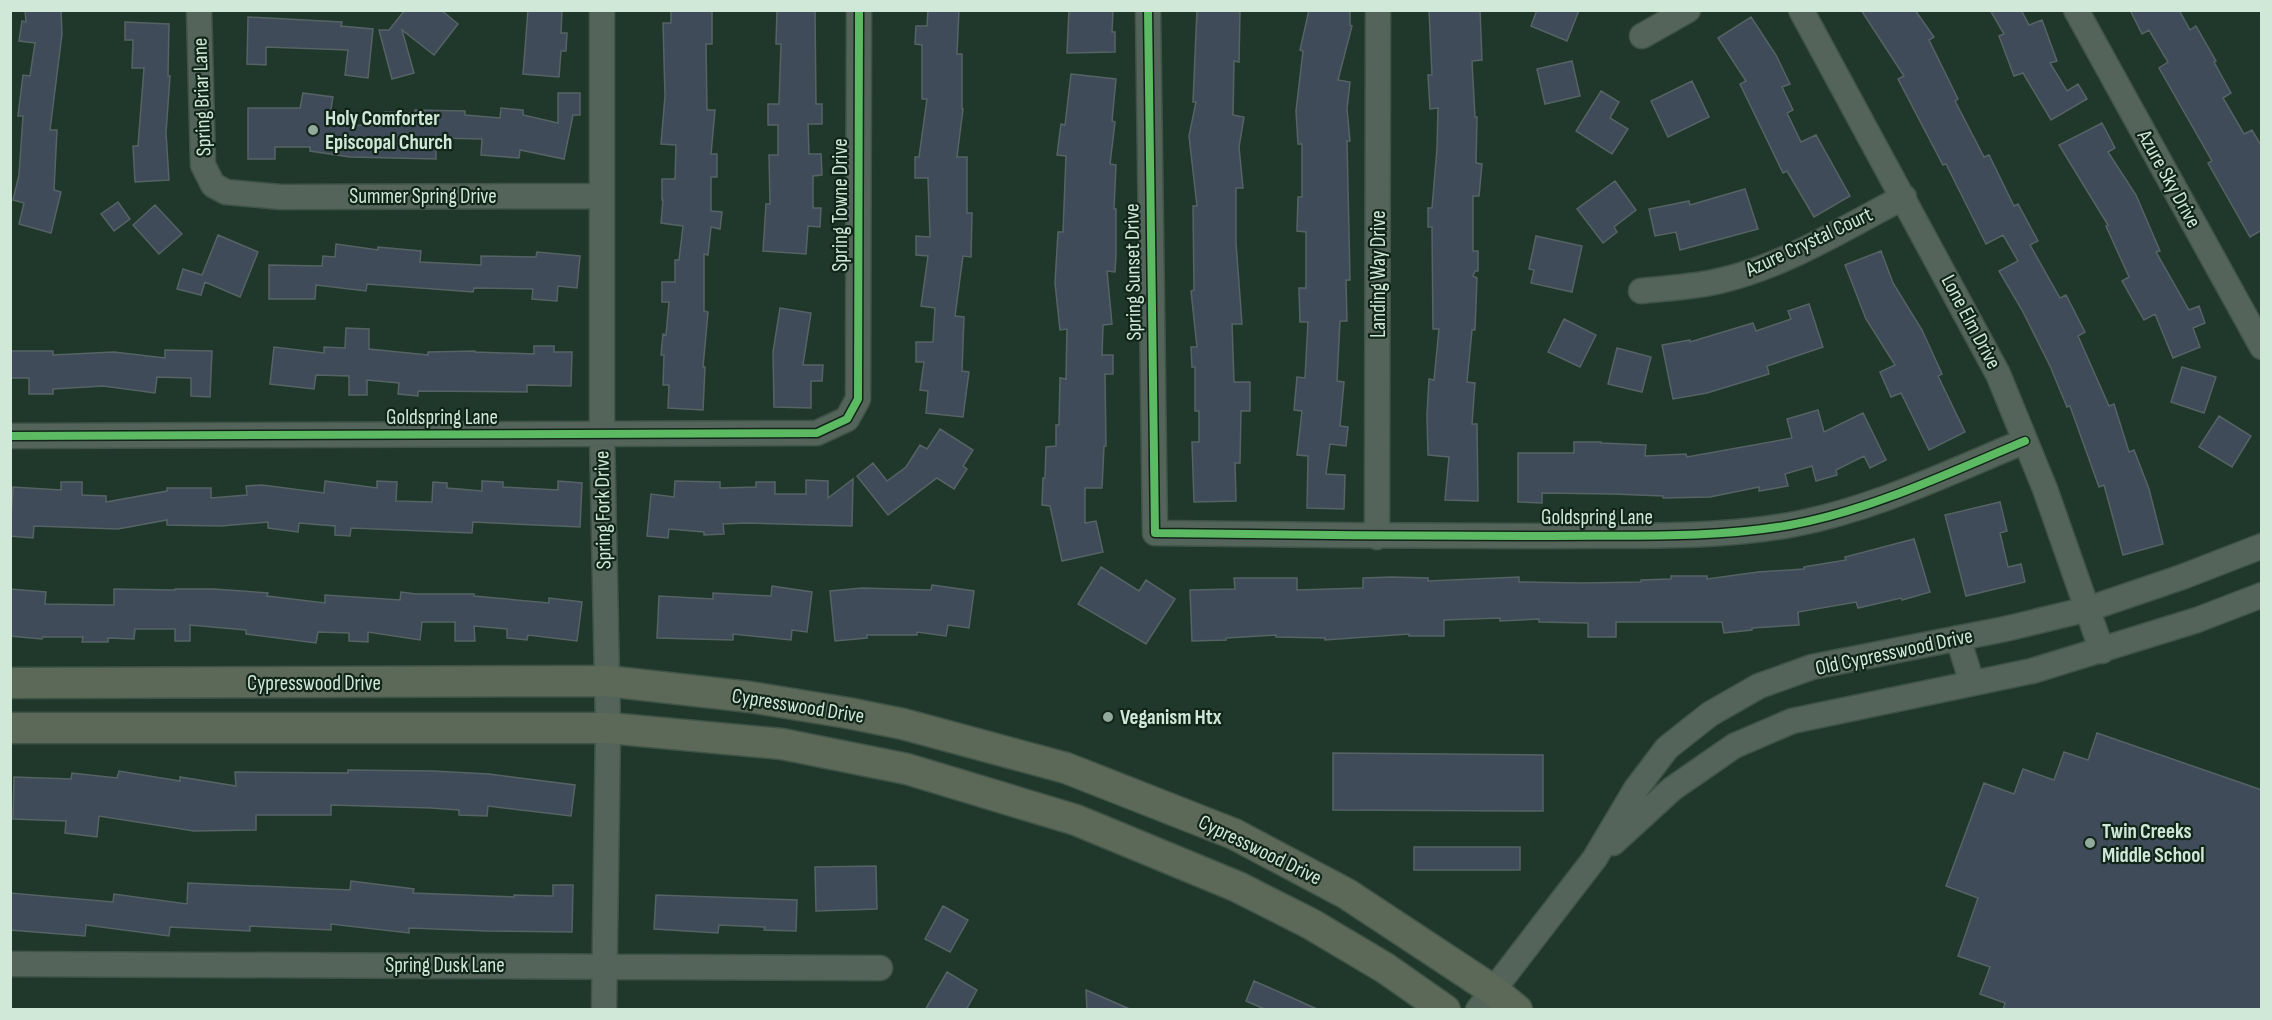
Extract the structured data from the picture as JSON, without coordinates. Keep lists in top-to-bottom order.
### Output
{
  "streets": {
    "main road": ["Cypresswood Drive"],
    "street": [
      "Spring Briar Lane",
      "Azure Sky Drive",
      "Summer Spring Drive",
      "Spring Towne Drive",
      "Azure Crystal Court",
      "Spring Sunset Drive",
      "Landing Way Drive",
      "Lone Elm Drive",
      "Goldspring Lane",
      "Spring Fork Drive",
      "Old Cypresswood Drive",
      "Spring Dusk Lane"
    ]
  },
  "crossings": [
    ["Spring Briar Lane", "Summer Spring Drive"],
    ["Summer Spring Drive", "Spring Fork Drive"],
    ["Spring Towne Drive", "Goldspring Lane"],
    ["Azure Crystal Court", "Lone Elm Drive"],
    ["Spring Sunset Drive", "Goldspring Lane"],
    ["Landing Way Drive", "Goldspring Lane"],
    ["Lone Elm Drive", "Goldspring Lane"],
    ["Lone Elm Drive", "Old Cypresswood Drive"],
    ["Goldspring Lane", "Spring Fork Drive"],
    ["Spring Fork Drive", "Cypresswood Drive"],
    ["Spring Fork Drive", "Spring Dusk Lane"],
    ["Old Cypresswood Drive", "Cypresswood Drive"]
  ],
  "places": ["Holy Comforter Episcopal Church", "Veganism Htx", "Twin Creeks Middle School"]
}
